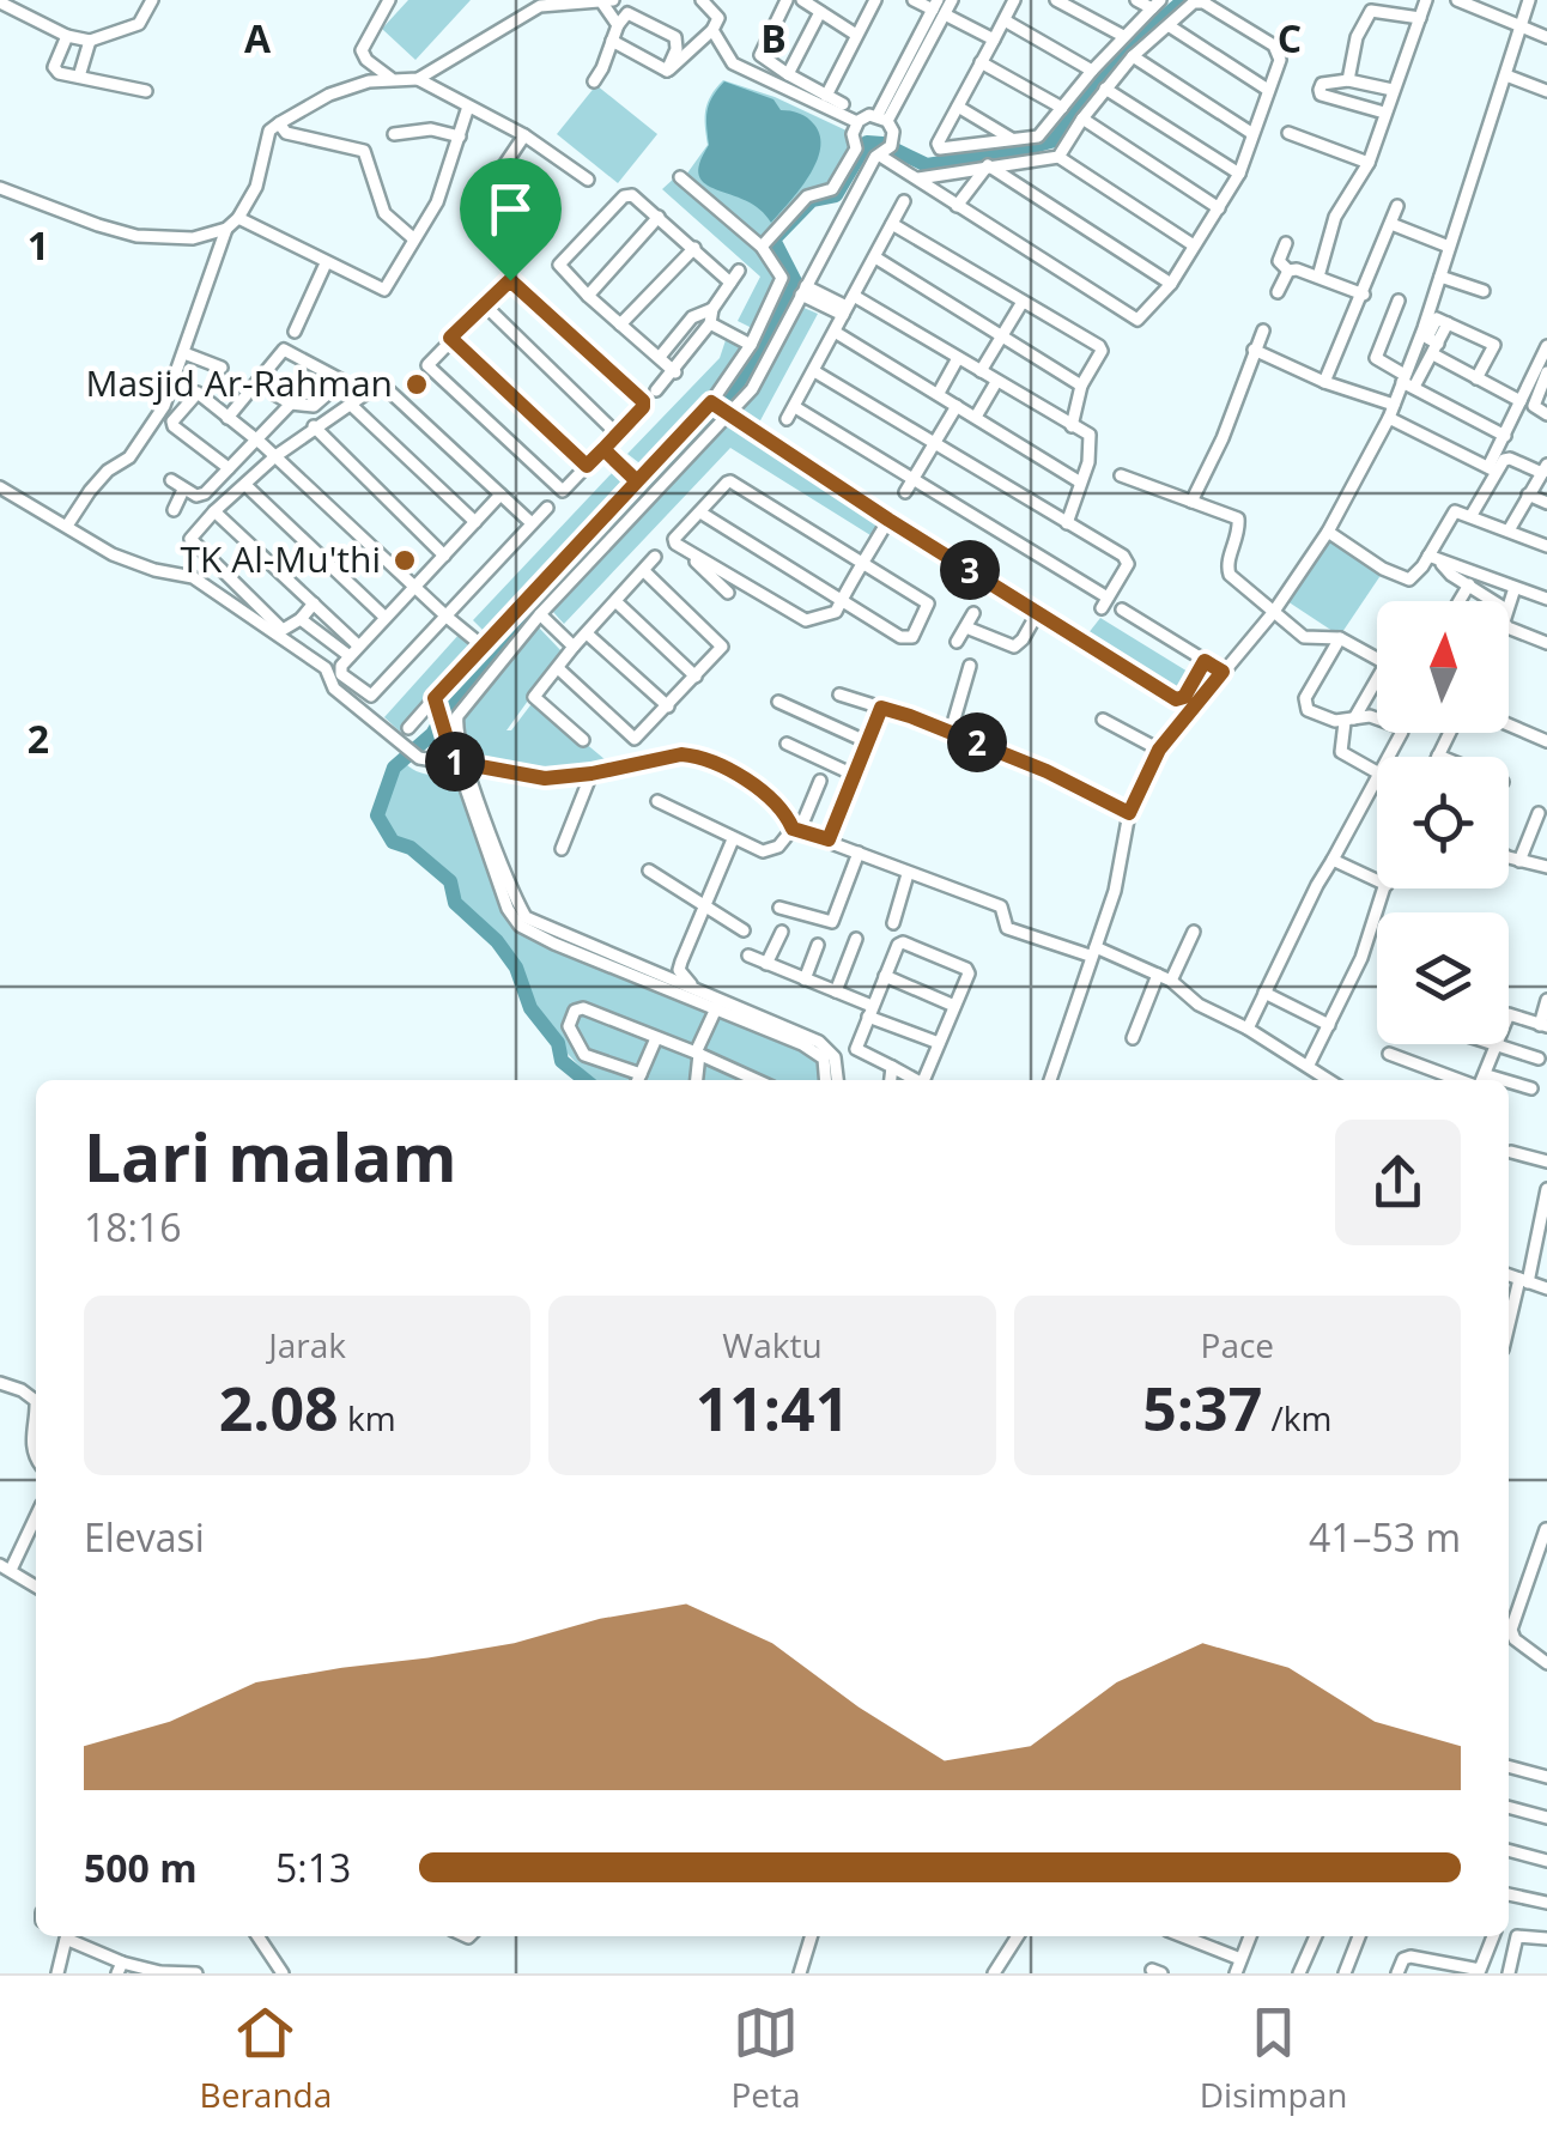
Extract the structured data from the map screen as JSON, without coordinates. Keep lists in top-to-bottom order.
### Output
{
  "places": ["Masjid Ar-Rahman", "TK Al-Mu'thi"],
  "north": "top",
  "page": {
    "pins": ["3", "2", "1"],
    "heading": ["Lari malam", "18:16"],
    "stats": [
      ["Jarak", "2.08 km"],
      ["Waktu", "11:41"],
      ["Pace", "5:37 /km"]
    ],
    "chart": ["Elevasi", "41–53 m"],
    "list": [
      {
        "name": "500 m",
        "note": "5:13"
      }
    ],
    "tabs": ["Beranda", "Peta", "Disimpan"]
  },
  "grid": {
    "columns": ["A", "B", "C"],
    "rows": ["1", "2"]
  }
}
